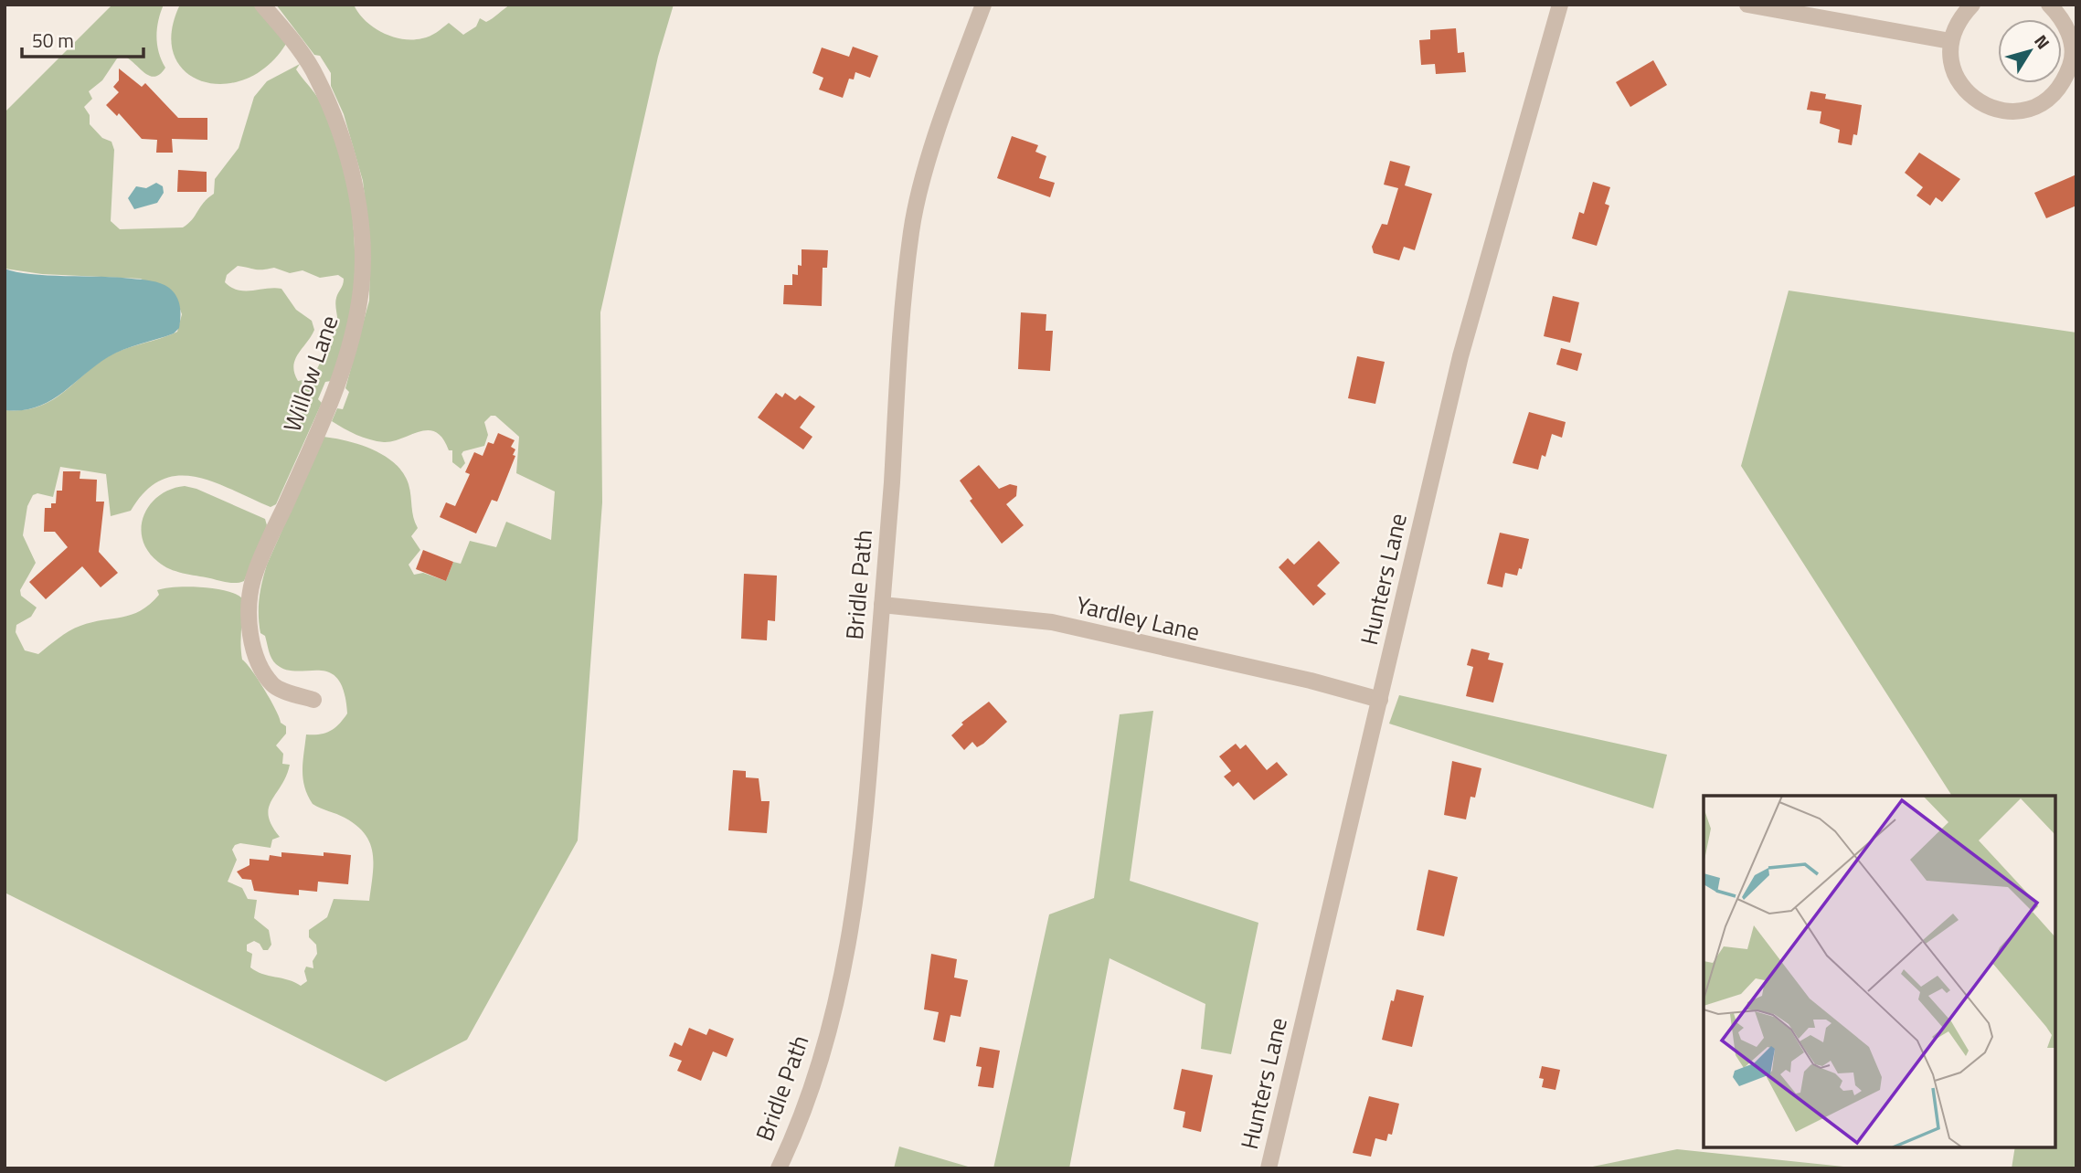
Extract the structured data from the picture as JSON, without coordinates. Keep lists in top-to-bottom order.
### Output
{
  "streets": {
    "street": [
      "Willow Lane",
      "Hunters Lane",
      "Bridle Path",
      "Yardley Lane"
    ]
  },
  "crossings": [
    ["Hunters Lane", "Yardley Lane"],
    ["Bridle Path", "Yardley Lane"]
  ],
  "scale_bar": "50 m",
  "north": "top right"
}
